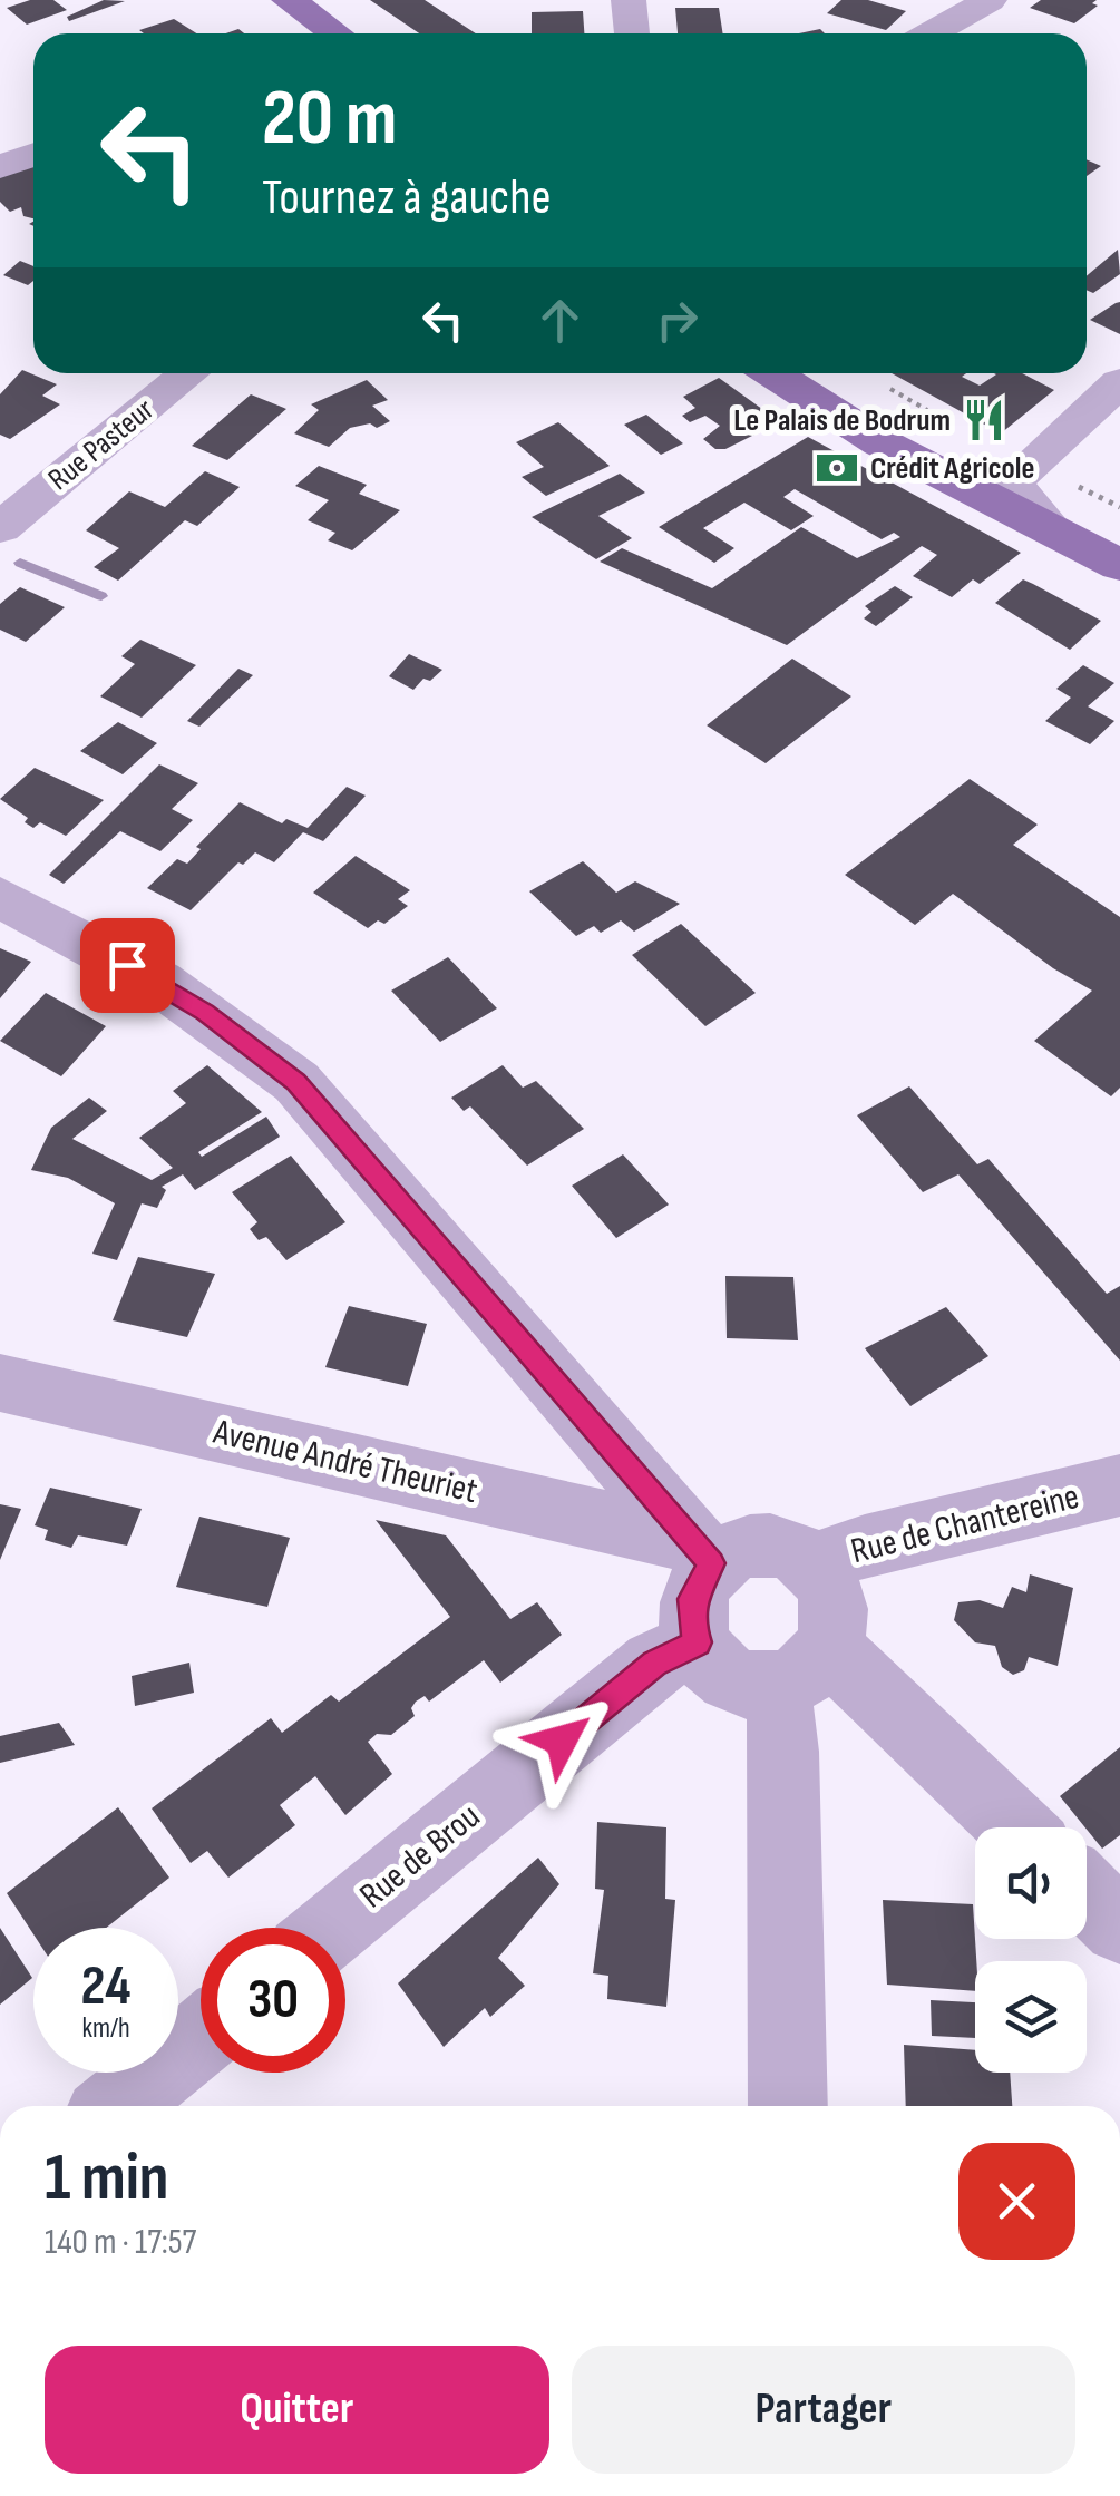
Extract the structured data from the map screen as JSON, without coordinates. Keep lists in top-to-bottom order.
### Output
{
  "streets": {
    "street": [
      "Rue Pasteur",
      "Avenue André Theuriet",
      "Rue de Chantereine",
      "Rue de Brou"
    ]
  },
  "crossings": [
    ["Avenue André Theuriet", "Rue de Chantereine"],
    ["Avenue André Theuriet", "Rue de Brou"],
    ["Rue de Chantereine", "Rue de Brou"]
  ],
  "places": {
    "restaurant": ["Le Palais de Bodrum"],
    "bank": ["Crédit Agricole"]
  },
  "page": {
    "turn": ["20 m", "Tournez à gauche"],
    "speed": "24 km/h",
    "limit": "30",
    "heading": ["1 min", "140 m · 17:57"],
    "buttons": ["Quitter", "Partager"]
  }
}
